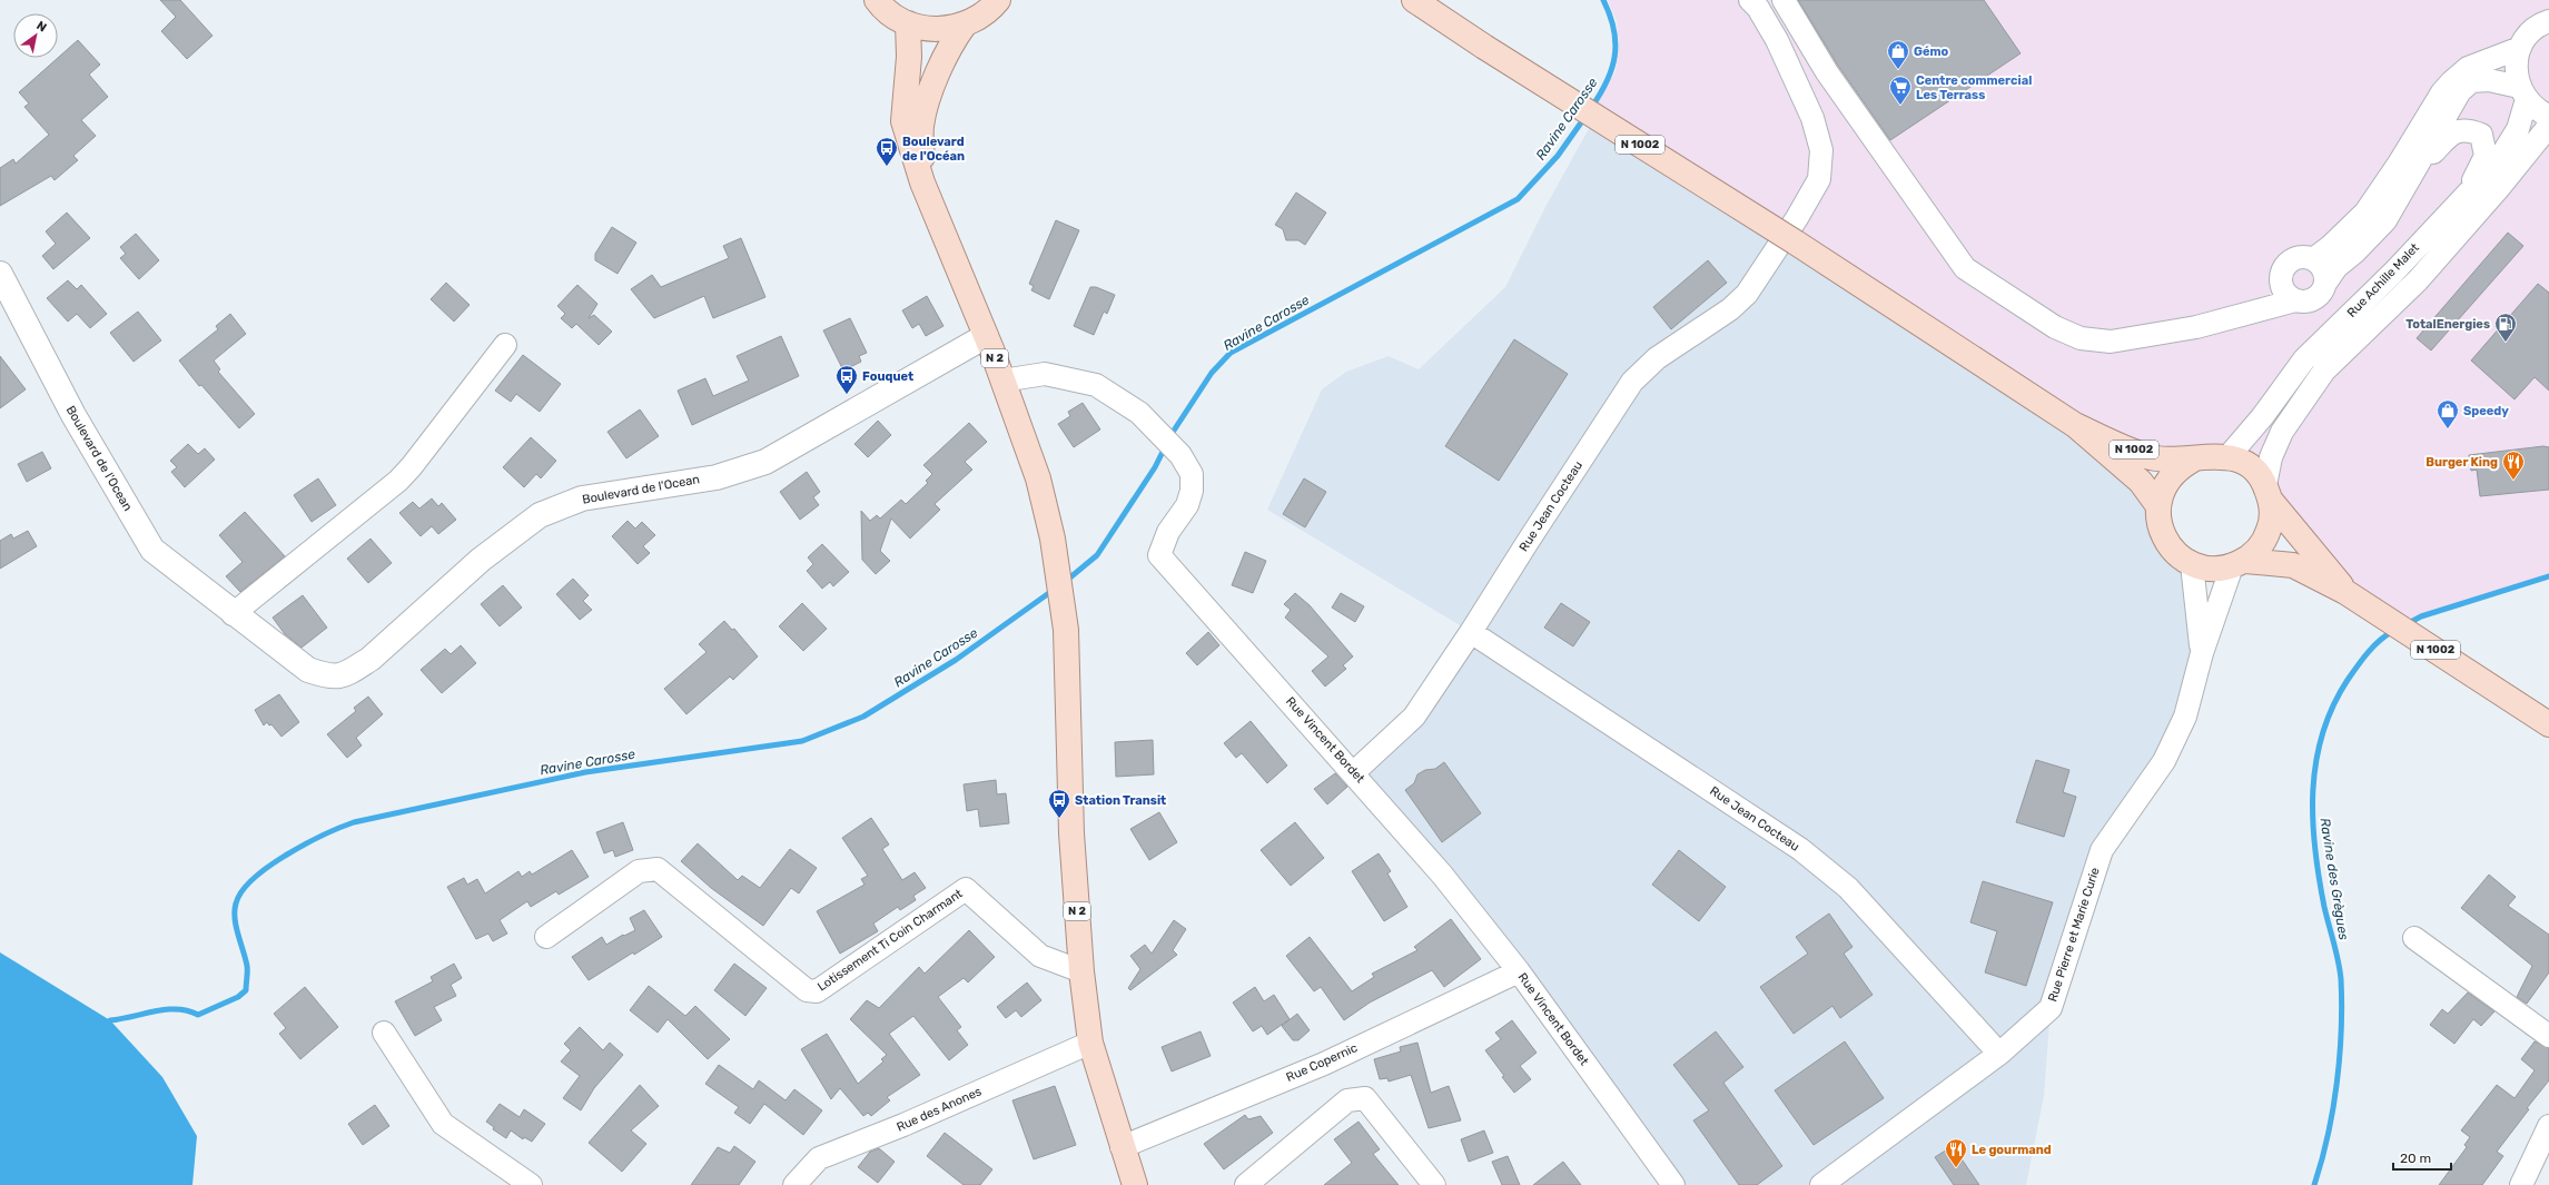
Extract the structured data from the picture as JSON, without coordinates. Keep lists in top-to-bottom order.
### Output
{
  "streets": {
    "main road": ["N 1002", "N 2"],
    "street": [
      "Rue Achille Malet",
      "Boulevard de l'Ocean",
      "Rue Jean Cocteau",
      "Rue Vincent Bordet",
      "Rue Pierre et Marie Curie",
      "Lotissement Ti Coin Charmant",
      "Rue Copernic",
      "Rue des Anones"
    ]
  },
  "crossings": [
    ["N 1002", "Rue Achille Malet"],
    ["N 1002", "Rue Pierre et Marie Curie"],
    ["Rue Achille Malet", "Rue Pierre et Marie Curie"],
    ["N 2", "Boulevard de l'Ocean"],
    ["N 2", "Rue Vincent Bordet"],
    ["N 2", "Lotissement Ti Coin Charmant"],
    ["N 2", "Rue Copernic"],
    ["N 2", "Rue des Anones"],
    ["Rue Jean Cocteau", "Rue Vincent Bordet"],
    ["Rue Jean Cocteau", "Rue Pierre et Marie Curie"],
    ["Rue Vincent Bordet", "Rue Copernic"]
  ],
  "water": ["Ravine Carosse", "Ravine des Grègues"],
  "places": {
    "shop": ["Gémo", "Speedy"],
    "supermarket": ["Centre commercial Les Terrass"],
    "bus stop": ["Boulevard de l'Océan", "Fouquet", "Station Transit"],
    "fuel station": ["TotalEnergies"],
    "restaurant": ["Burger King", "Le gourmand"]
  },
  "scale_bar": "20 m",
  "north": "top right"
}
